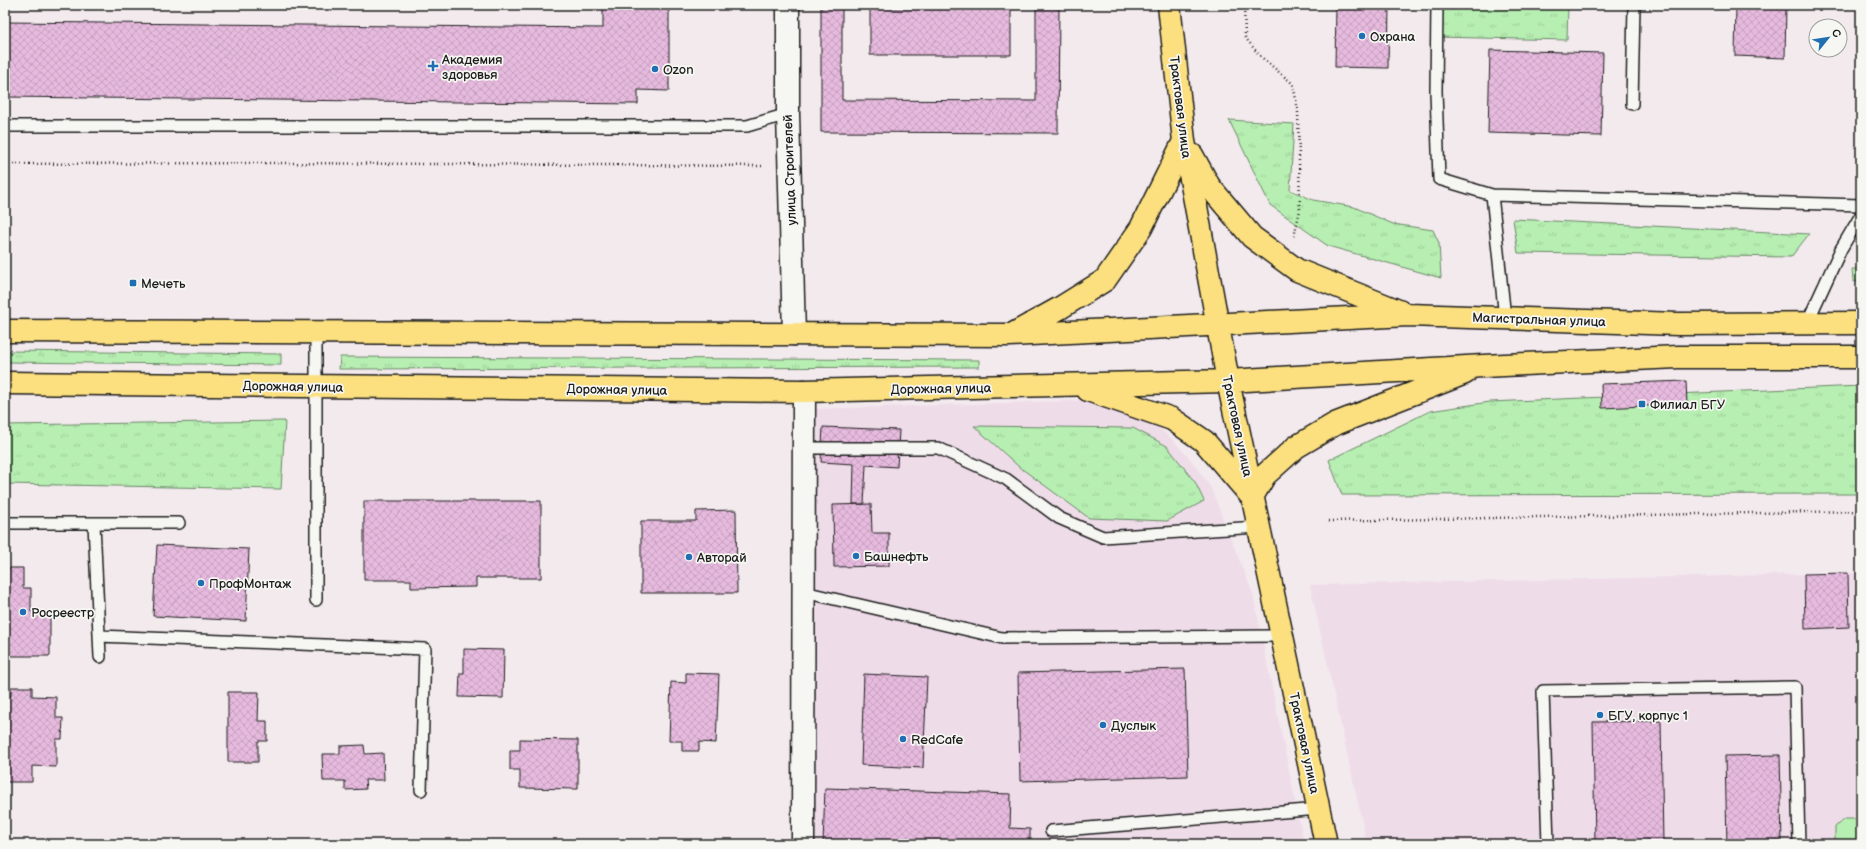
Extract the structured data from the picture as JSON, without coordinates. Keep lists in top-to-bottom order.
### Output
{
  "streets": {
    "main road": ["Трактовая улица", "Магистральная улица", "Дорожная улица"],
    "street": ["улица Строителей"]
  },
  "crossings": [
    ["Трактовая улица", "Магистральная улица"],
    ["Трактовая улица", "Дорожная улица"]
  ],
  "places": {
    "other": [
      "Охрана",
      "Ozon",
      "Башнефть",
      "Авторай",
      "ПрофМонтаж",
      "Росреестр",
      "БГУ, корпус 1",
      "Дуслык",
      "RedCafe"
    ],
    "health": ["Академия здоровья"],
    "transit": ["Мечеть", "Филиал БГУ"]
  },
  "north": "top right"
}
